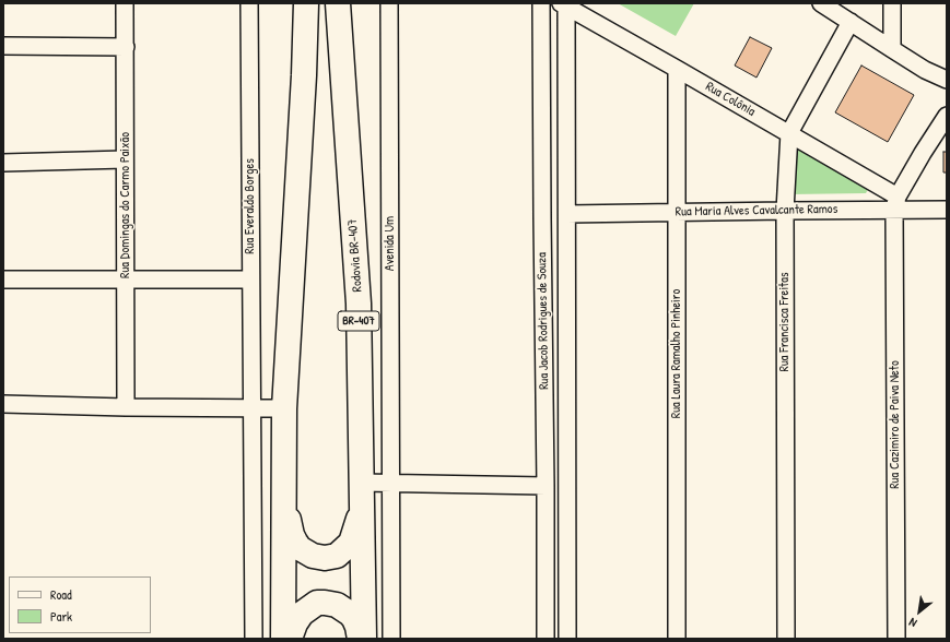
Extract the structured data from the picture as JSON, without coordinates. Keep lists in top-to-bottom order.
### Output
{
  "streets": {
    "highway": ["Rodovia BR-407", "BR-407"],
    "street": [
      "Rua Colônia",
      "Rua Domingas do Carmo Paixão",
      "Rua Everaldo Borges",
      "Rua Maria Alves Cavalcante Ramos",
      "Avenida Um",
      "Rua Jacob Rodrigues de Souza",
      "Rua Francisca Freitas",
      "Rua Laura Ramalho Pinheiro",
      "Rua Cazimiro de Paiva Neto"
    ]
  },
  "crossings": [
    ["Rua Colônia", "Rua Maria Alves Cavalcante Ramos"],
    ["Rua Colônia", "Rua Jacob Rodrigues de Souza"],
    ["Rua Colônia", "Rua Francisca Freitas"],
    ["Rua Colônia", "Rua Laura Ramalho Pinheiro"],
    ["Rua Colônia", "Rua Cazimiro de Paiva Neto"],
    ["Rua Maria Alves Cavalcante Ramos", "Rua Jacob Rodrigues de Souza"],
    ["Rua Maria Alves Cavalcante Ramos", "Rua Francisca Freitas"],
    ["Rua Maria Alves Cavalcante Ramos", "Rua Laura Ramalho Pinheiro"],
    ["Rua Maria Alves Cavalcante Ramos", "Rua Cazimiro de Paiva Neto"]
  ],
  "legend": ["Road", "Park"],
  "north": "bottom left"
}
